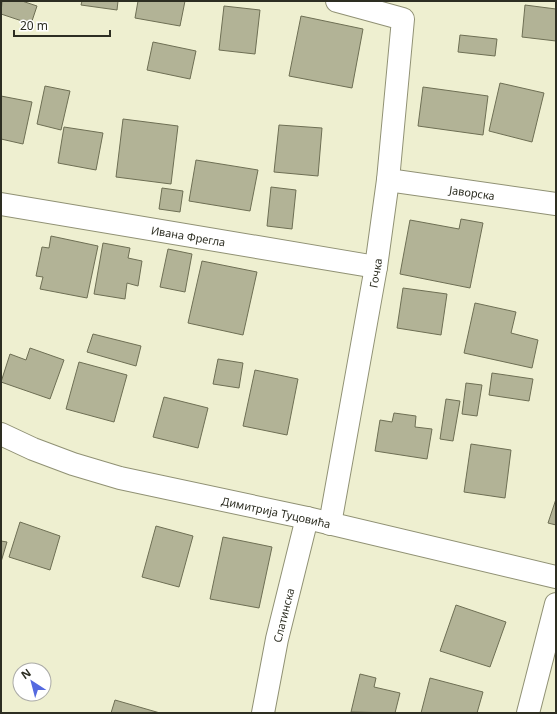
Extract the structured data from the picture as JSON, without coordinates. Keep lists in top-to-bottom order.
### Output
{
  "streets": {
    "street": [
      "Јаворска",
      "Ивана Фрегла",
      "Гочка",
      "Димитрија Туцовића",
      "Слатинска"
    ]
  },
  "crossings": [
    ["Јаворска", "Гочка"],
    ["Ивана Фрегла", "Гочка"],
    ["Гочка", "Димитрија Туцовића"],
    ["Димитрија Туцовића", "Слатинска"]
  ],
  "scale_bar": "20 m",
  "north": "top left"
}
